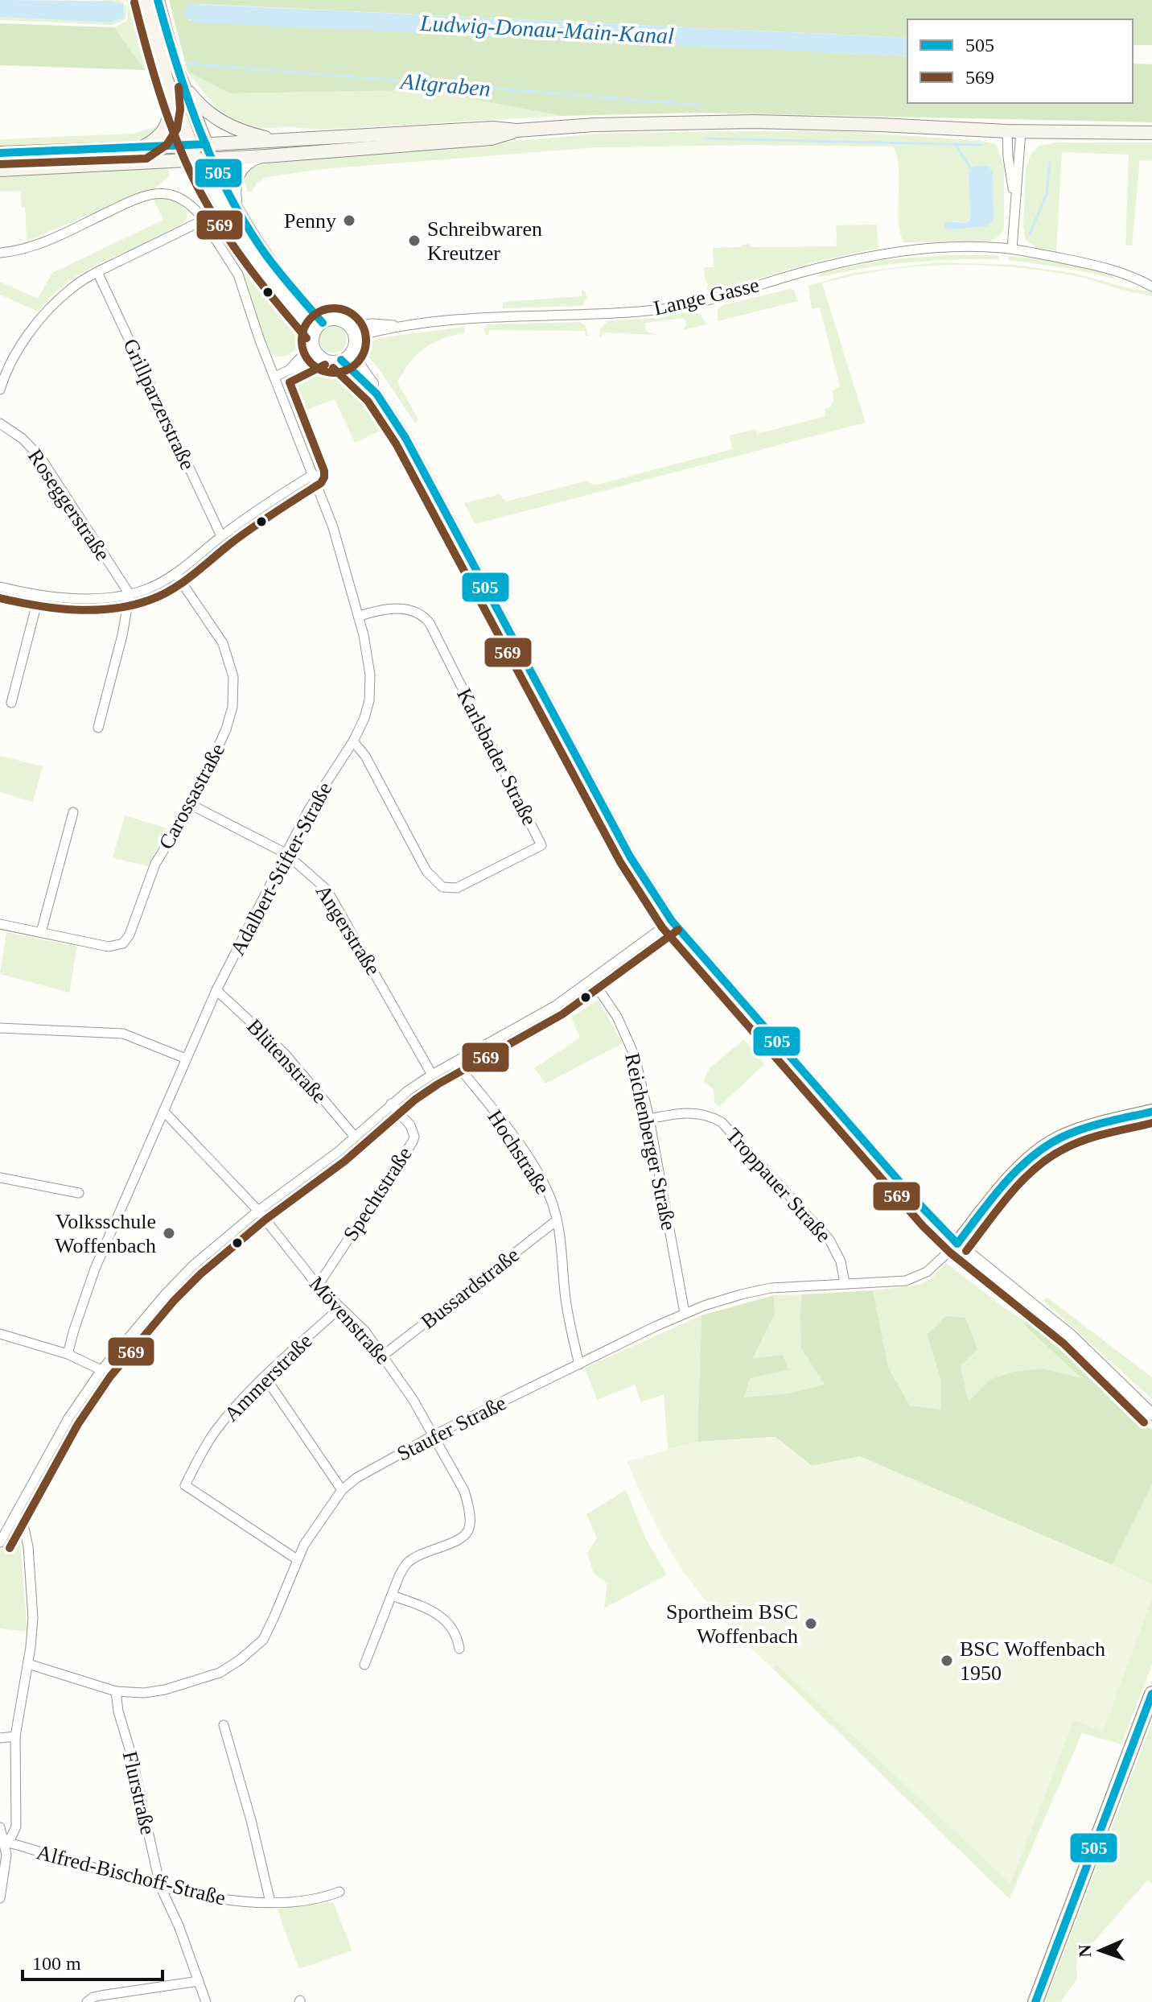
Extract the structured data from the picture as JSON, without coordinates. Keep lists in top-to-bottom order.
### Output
{
  "streets": {
    "street": [
      "Lange Gasse",
      "Grillparzerstraße",
      "Roseggerstraße",
      "Karlsbader Straße",
      "Carossastraße",
      "Adalbert-Stifter-Straße",
      "Angerstraße",
      "Blütenstraße",
      "Reichenberger Straße",
      "Hochstraße",
      "Troppauer Straße",
      "Spechtstraße",
      "Bussardstraße",
      "Mövenstraße",
      "Ammerstraße",
      "Staufer Straße",
      "Flurstraße",
      "Alfred-Bischoff-Straße"
    ]
  },
  "crossings": [
    ["Karlsbader Straße", "Adalbert-Stifter-Straße"],
    ["Carossastraße", "Angerstraße"],
    ["Adalbert-Stifter-Straße", "Angerstraße"],
    ["Adalbert-Stifter-Straße", "Blütenstraße"],
    ["Adalbert-Stifter-Straße", "Mövenstraße"],
    ["Reichenberger Straße", "Troppauer Straße"],
    ["Reichenberger Straße", "Staufer Straße"],
    ["Hochstraße", "Bussardstraße"],
    ["Hochstraße", "Staufer Straße"],
    ["Troppauer Straße", "Staufer Straße"],
    ["Spechtstraße", "Mövenstraße"],
    ["Bussardstraße", "Mövenstraße"],
    ["Mövenstraße", "Ammerstraße"],
    ["Mövenstraße", "Staufer Straße"],
    ["Ammerstraße", "Staufer Straße"],
    ["Staufer Straße", "Flurstraße"],
    ["Flurstraße", "Alfred-Bischoff-Straße"]
  ],
  "water": ["Ludwig-Donau-Main-Kanal", "Altgraben"],
  "places": [
    "Penny",
    "Schreibwaren Kreutzer",
    "Volksschule Woffenbach",
    "Sportheim BSC Woffenbach",
    "BSC Woffenbach 1950"
  ],
  "lines": ["transit line 505", "transit line 569"],
  "legend": ["505", "569"],
  "scale_bar": "100 m",
  "north": "left"
}
